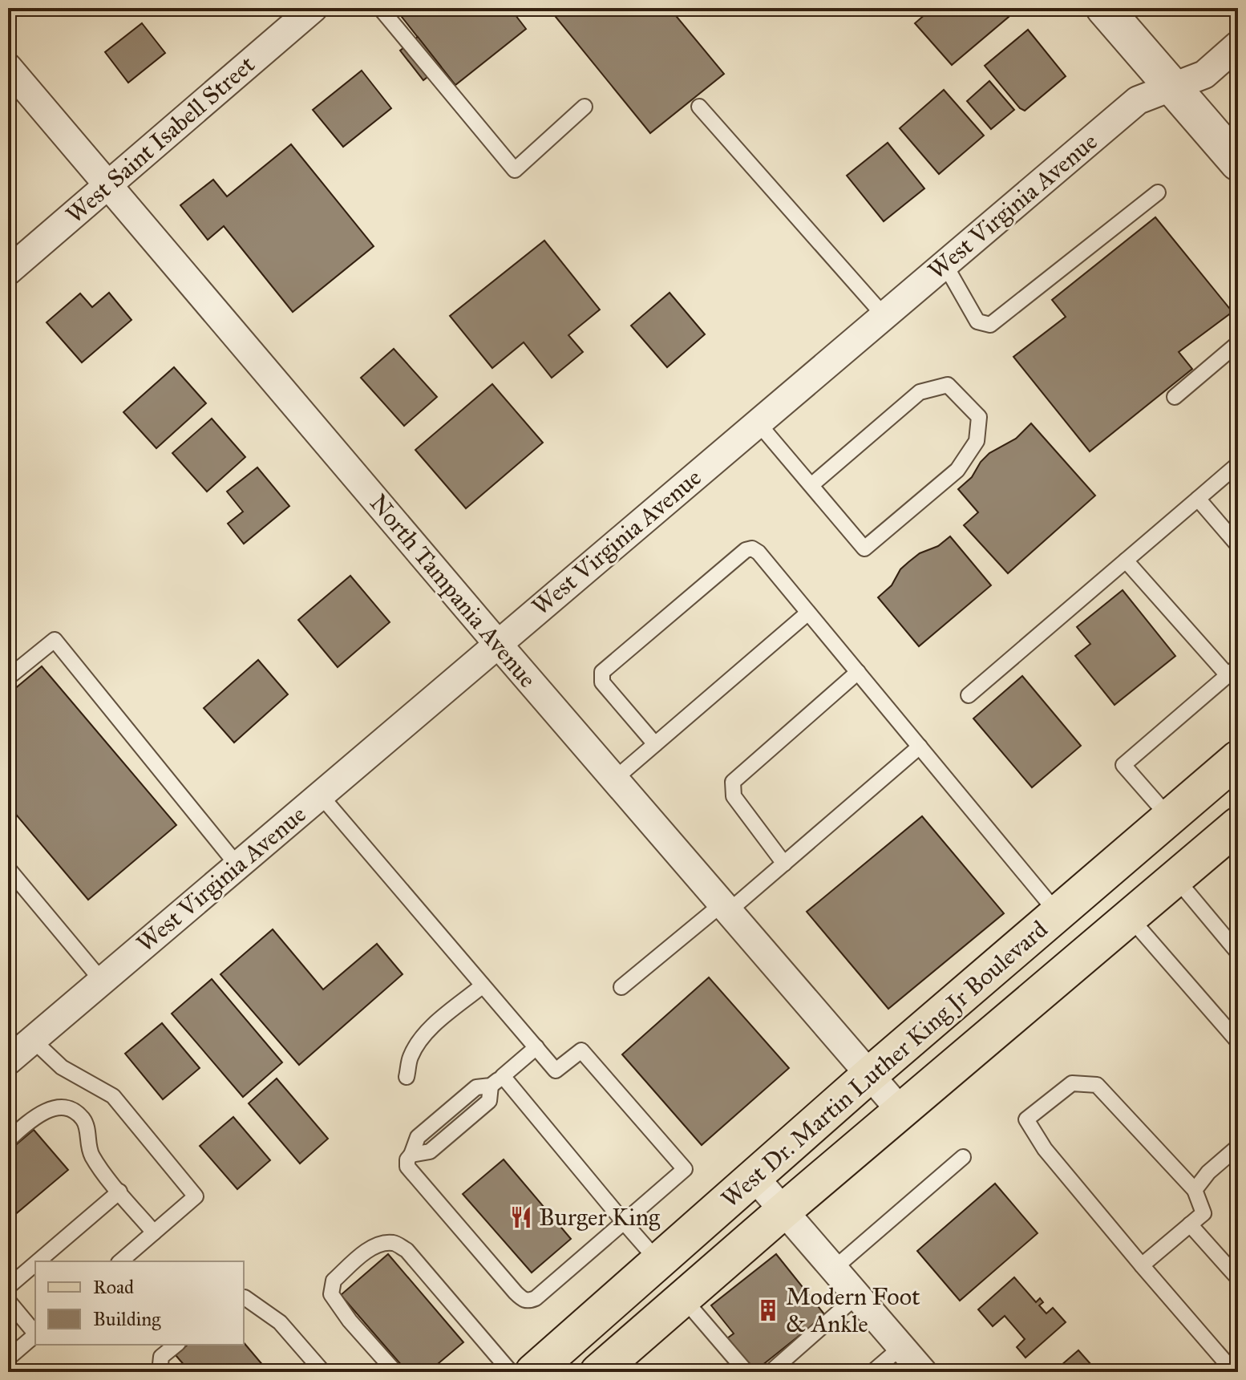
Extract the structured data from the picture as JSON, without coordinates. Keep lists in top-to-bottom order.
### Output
{
  "streets": {
    "main road": ["West Dr. Martin Luther King Jr Boulevard"],
    "street": ["West Saint Isabell Street", "West Virginia Avenue", "North Tampania Avenue"]
  },
  "crossings": [
    ["West Saint Isabell Street", "North Tampania Avenue"],
    ["West Virginia Avenue", "North Tampania Avenue"],
    ["North Tampania Avenue", "West Dr. Martin Luther King Jr Boulevard"]
  ],
  "places": {
    "restaurant": ["Burger King"],
    "building": ["Modern Foot & Ankle"]
  },
  "legend": ["Road", "Building"]
}
